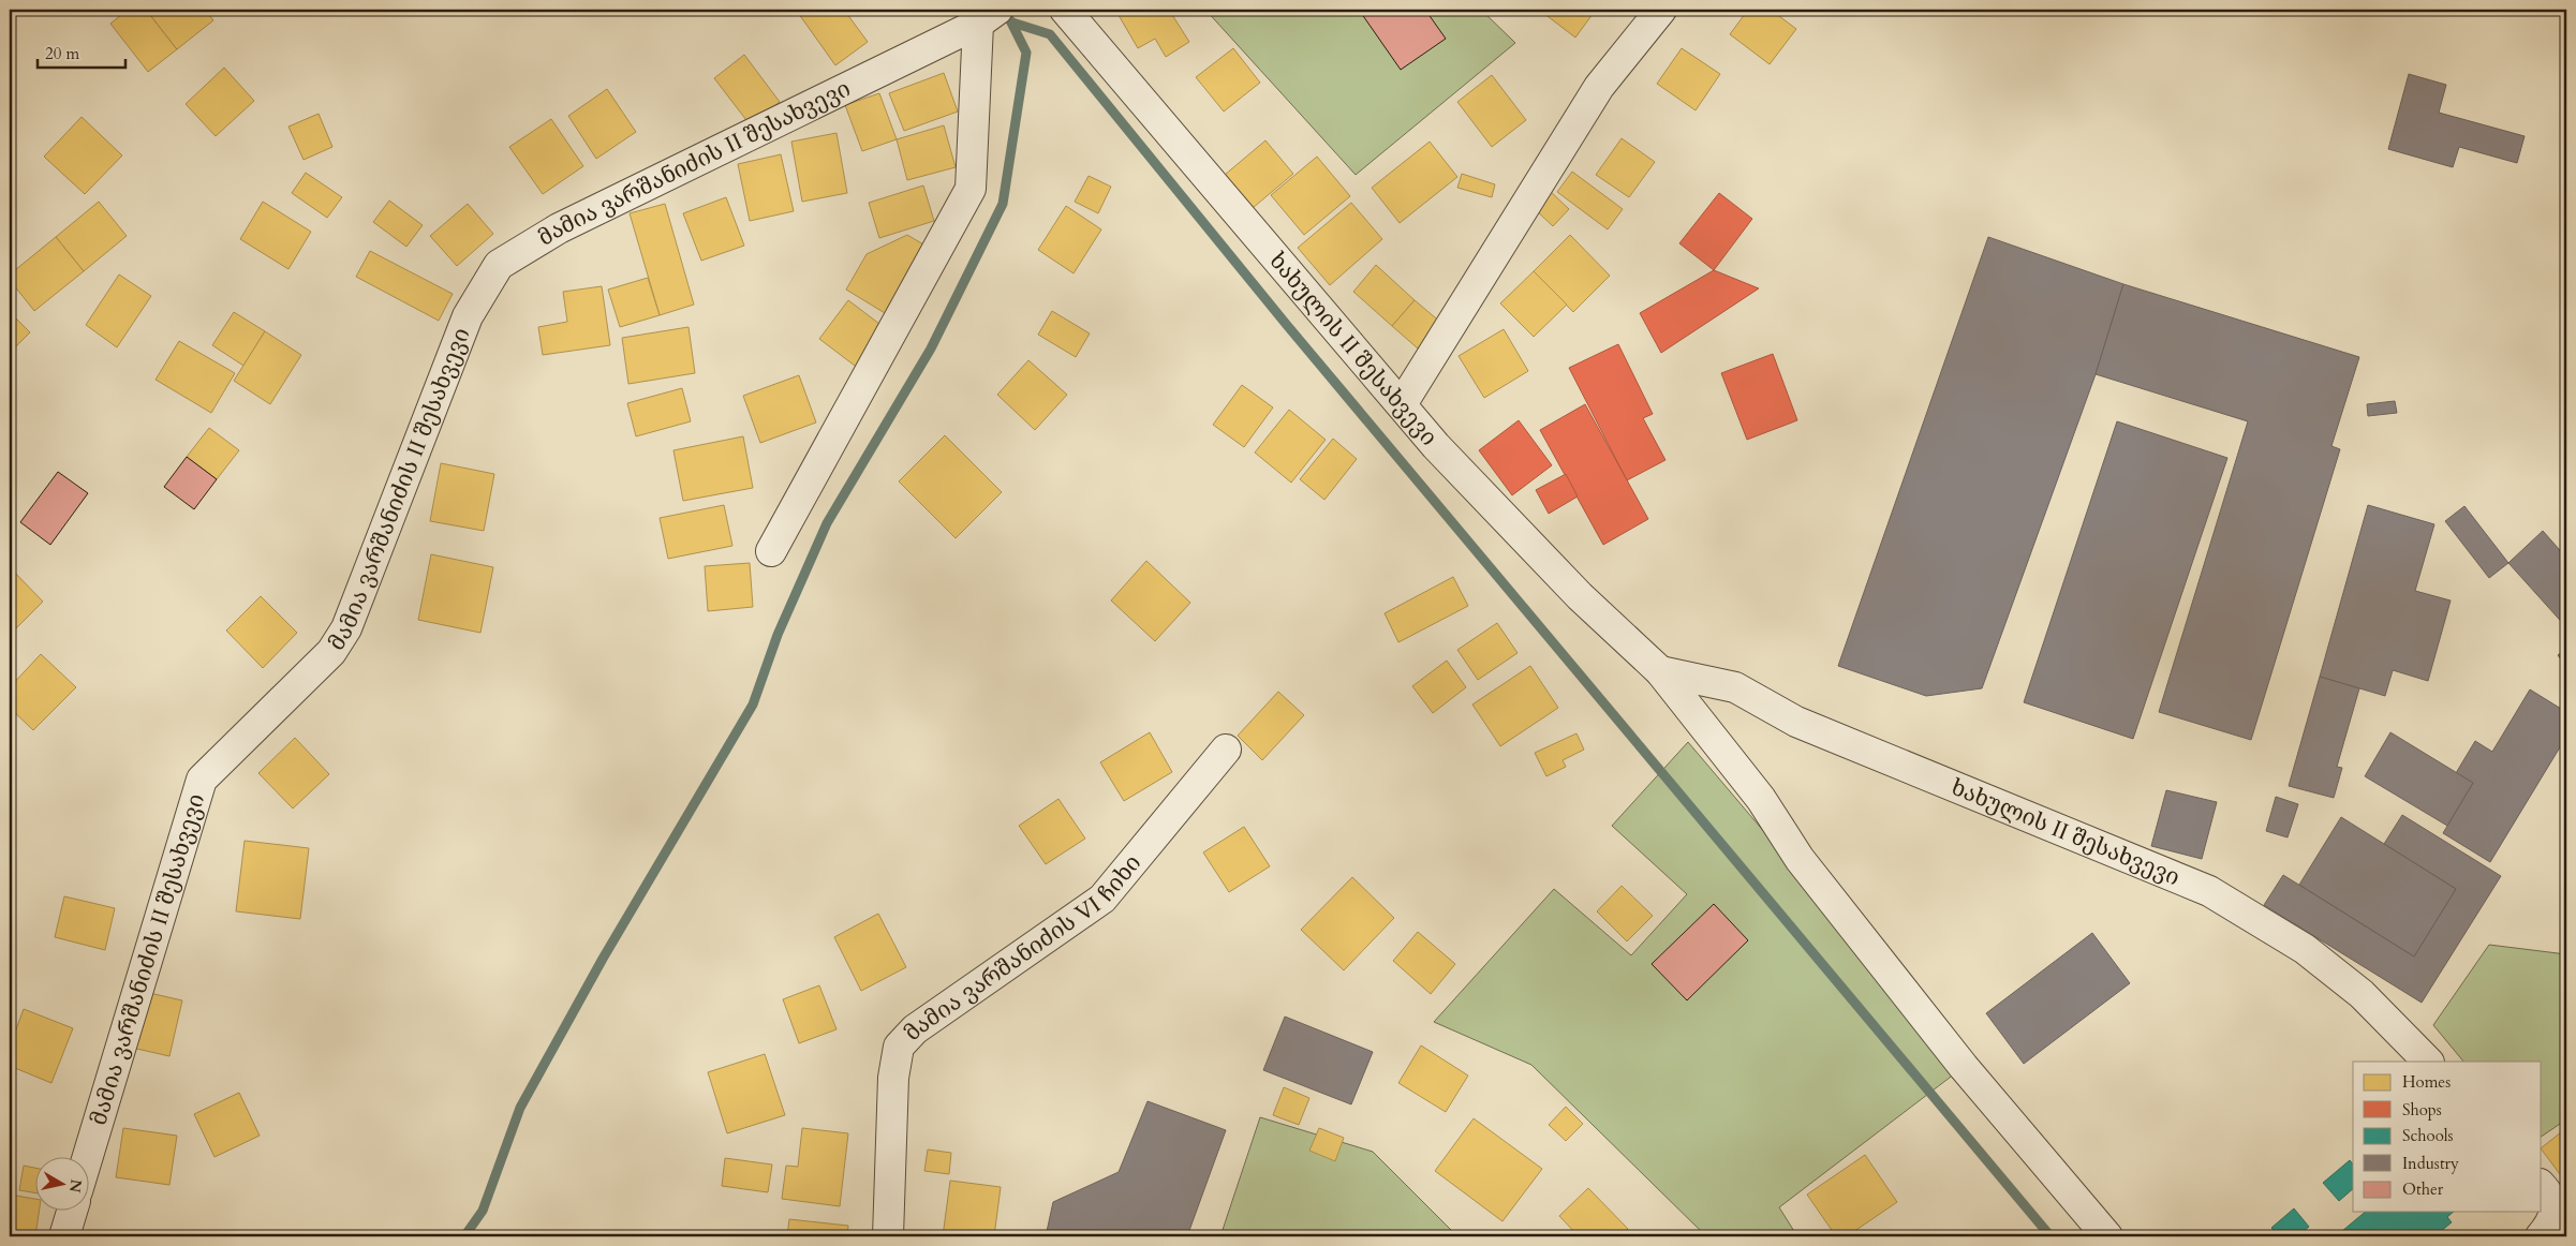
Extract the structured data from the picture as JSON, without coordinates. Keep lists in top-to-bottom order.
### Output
{
  "streets": {
    "street": ["მამია ვარშანიძის II შესახვევი", "ხახულის II შესახვევი", "მამია ვარშანიძის VI ჩიხი"]
  },
  "legend": [
    "Homes",
    "Shops",
    "Schools",
    "Industry",
    "Other"
  ],
  "scale_bar": "20 m",
  "north": "right"
}
